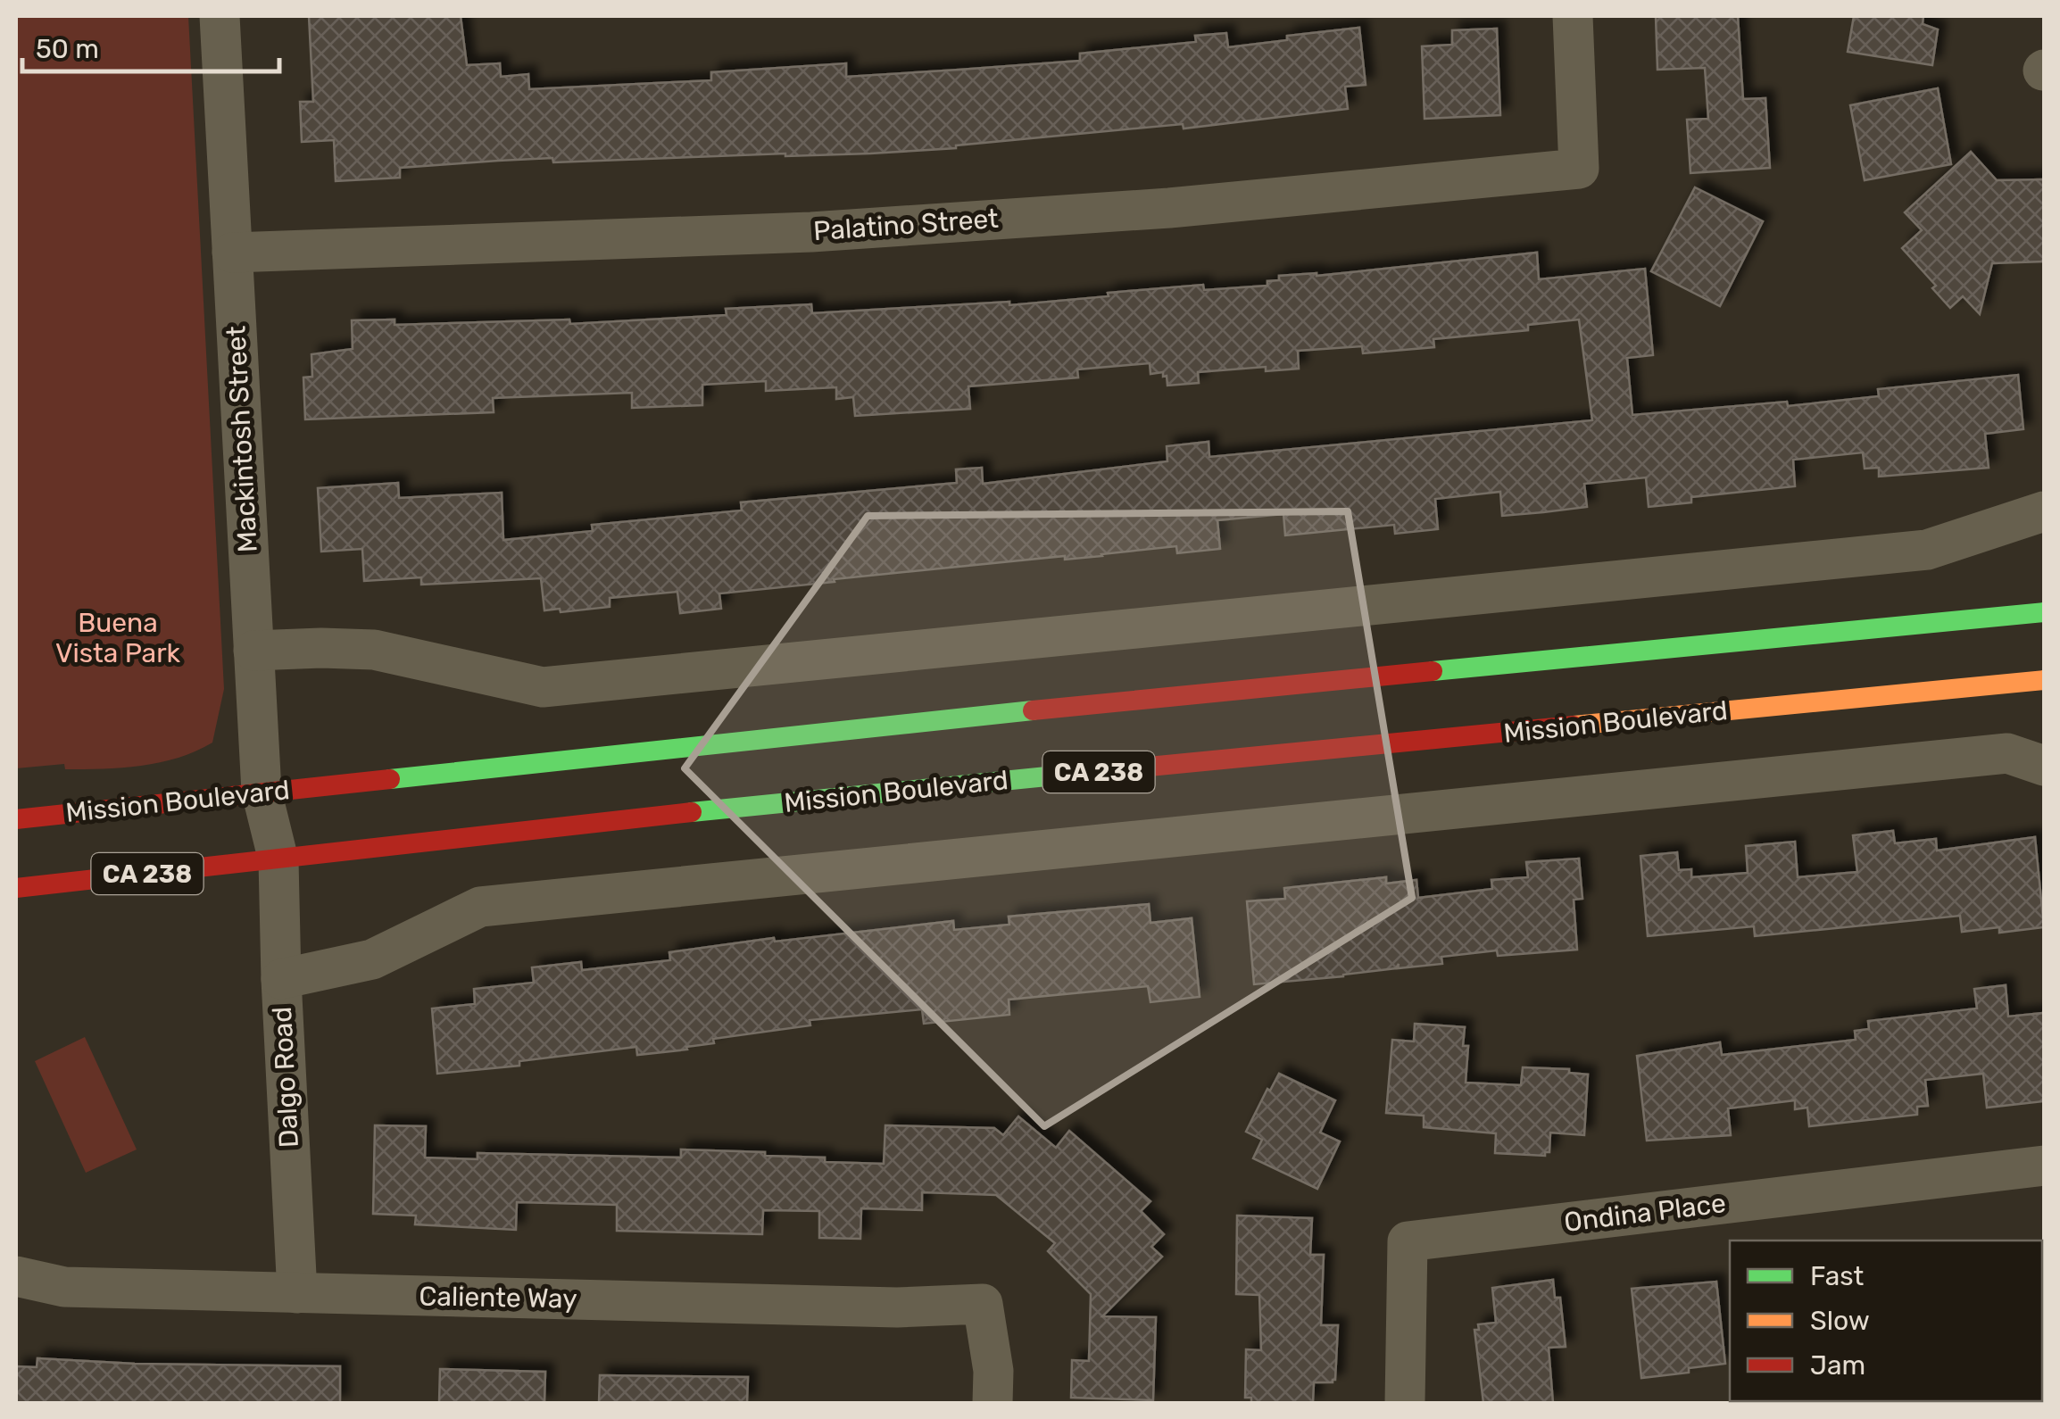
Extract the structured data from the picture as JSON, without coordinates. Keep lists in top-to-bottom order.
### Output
{
  "streets": {
    "main road": ["Mission Boulevard", "CA 238"],
    "street": [
      "Palatino Street",
      "Mackintosh Street",
      "Dalgo Road",
      "Ondina Place",
      "Caliente Way"
    ]
  },
  "crossings": [
    ["Palatino Street", "Mackintosh Street"],
    ["Mackintosh Street", "Mission Boulevard"],
    ["Mackintosh Street", "Dalgo Road"],
    ["Mission Boulevard", "Dalgo Road"],
    ["Dalgo Road", "Caliente Way"]
  ],
  "parks": ["Buena Vista Park"],
  "legend": ["Fast", "Slow", "Jam"],
  "scale_bar": "50 m"
}
